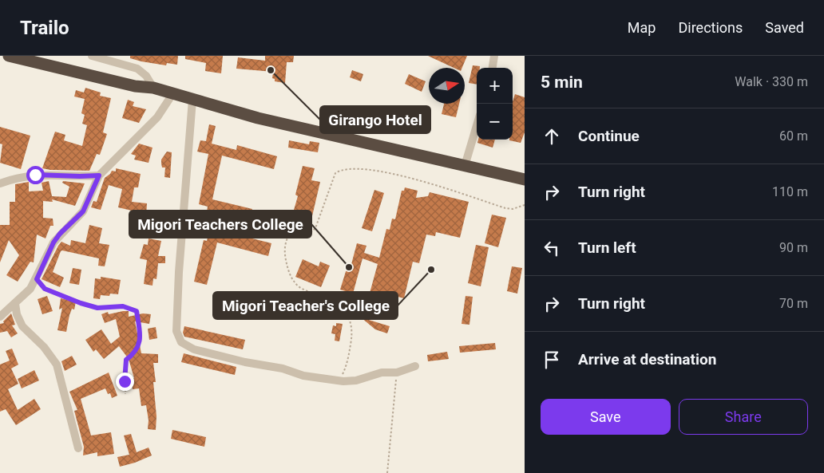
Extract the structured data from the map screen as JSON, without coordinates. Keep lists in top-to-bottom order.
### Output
{
  "places": ["Girango Hotel", "Migori Teachers College", "Migori Teacher's College"],
  "north": "right",
  "page": {
    "header": "Trailo",
    "nav": ["Map", "Directions", "Saved"],
    "heading": ["5 min", "Walk · 330 m"],
    "map_buttons": ["+", "−"],
    "list": [
      ["Continue", "60 m"],
      ["Turn right", "110 m"],
      ["Turn left", "90 m"],
      ["Turn right", "70 m"],
      "Arrive at destination"
    ],
    "buttons": ["Save", "Share"]
  }
}
